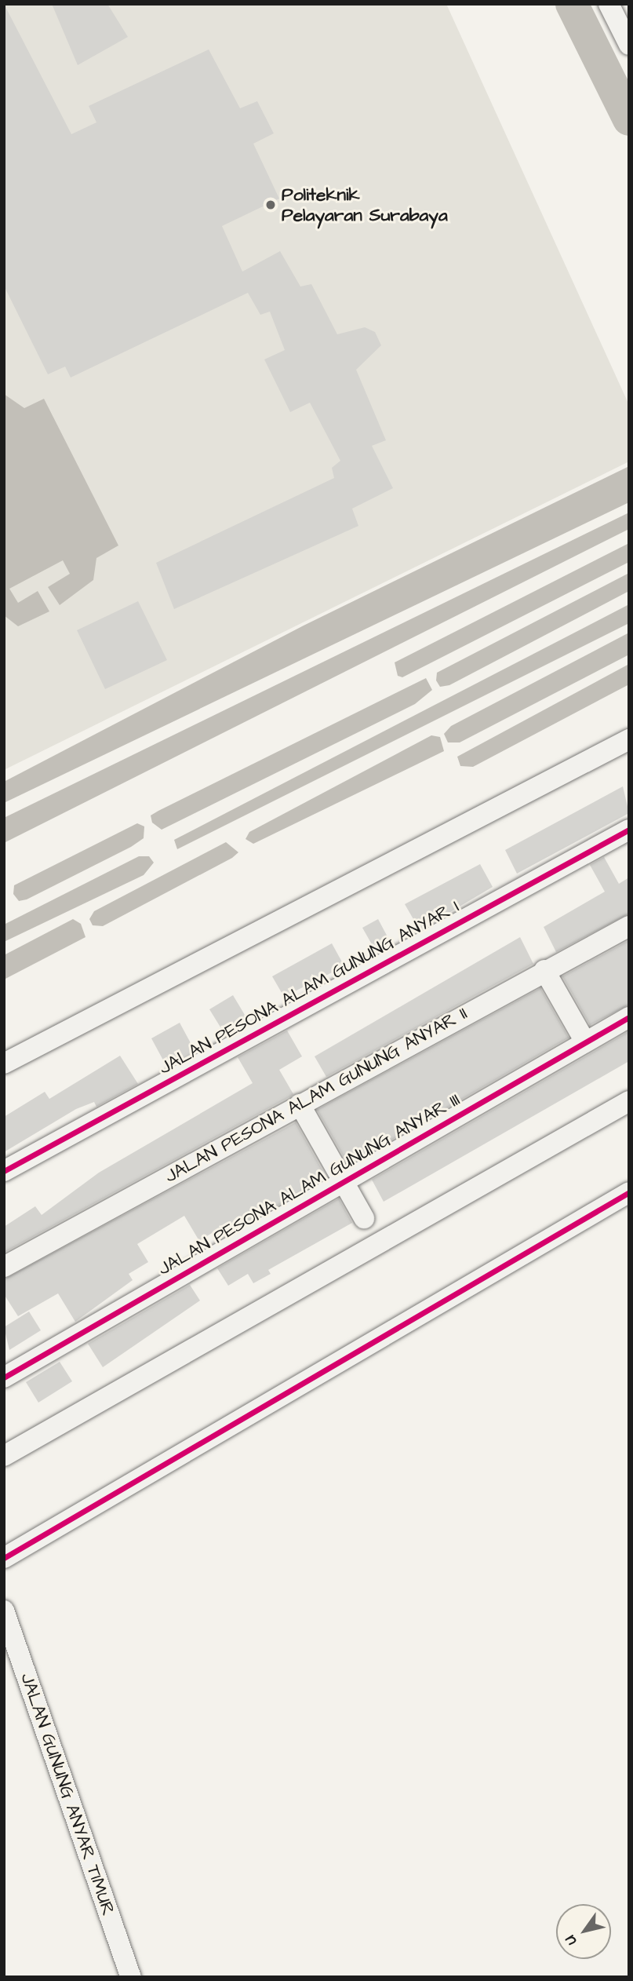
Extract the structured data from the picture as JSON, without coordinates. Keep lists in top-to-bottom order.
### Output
{
  "streets": {
    "street": [
      "JALAN PESONA ALAM GUNUNG ANYAR I",
      "JALAN PESONA ALAM GUNUNG ANYAR II",
      "JALAN PESONA ALAM GUNUNG ANYAR III",
      "JALAN GUNUNG ANYAR TIMUR"
    ]
  },
  "places": ["Politeknik Pelayaran Surabaya"],
  "north": "bottom left"
}
